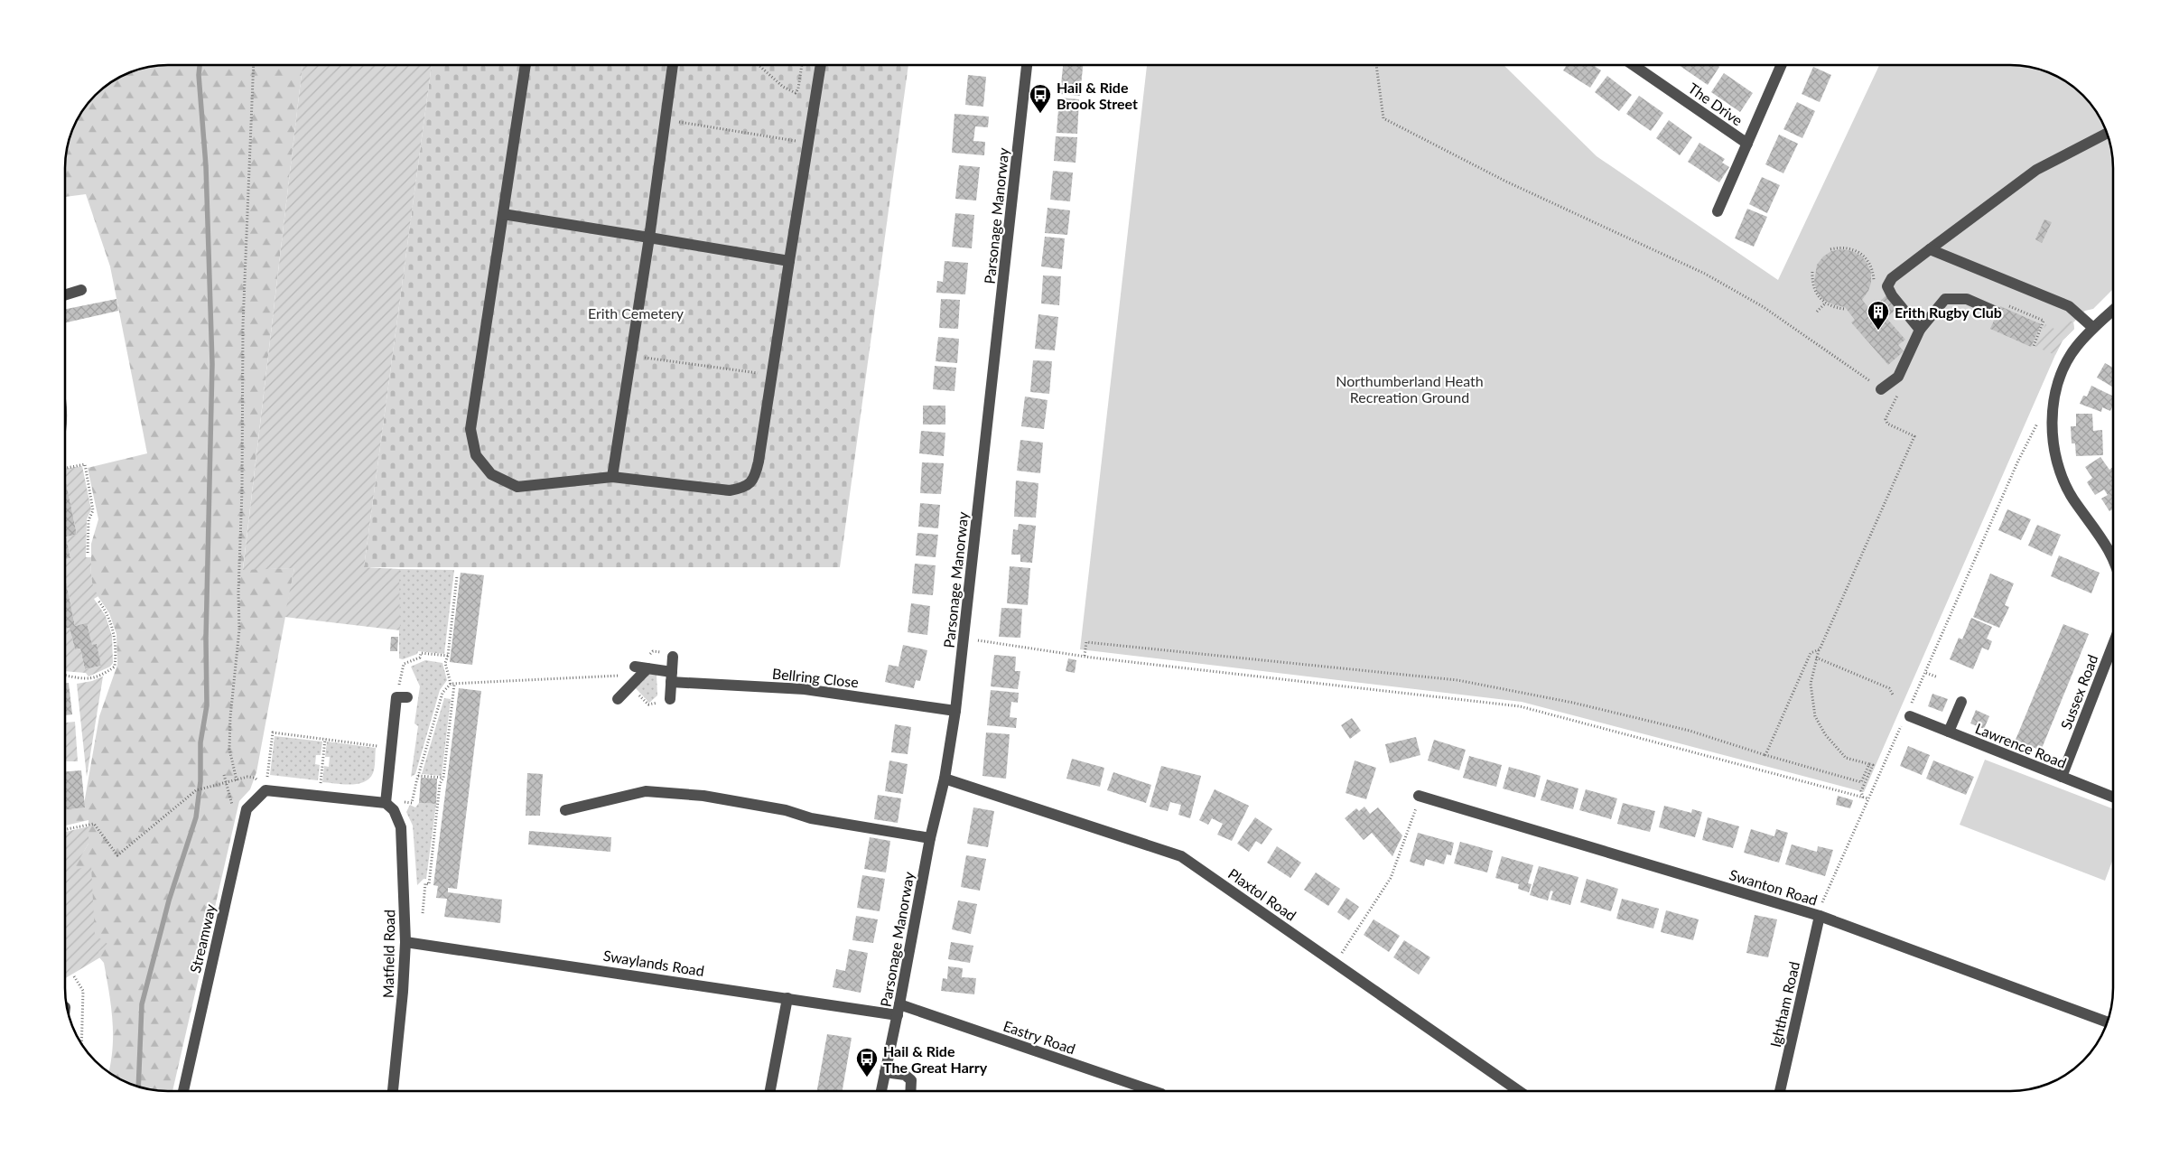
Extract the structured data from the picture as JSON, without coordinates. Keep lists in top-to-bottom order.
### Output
{
  "streets": {
    "street": [
      "The Drive",
      "Parsonage Manorway",
      "Bellring Close",
      "Sussex Road",
      "Lawrence Road",
      "Swanton Road",
      "Plaxtol Road",
      "Streamway",
      "Matfield Road",
      "Swaylands Road",
      "Ightham Road",
      "Eastry Road"
    ]
  },
  "crossings": [
    ["Parsonage Manorway", "Bellring Close"],
    ["Parsonage Manorway", "Plaxtol Road"],
    ["Parsonage Manorway", "Swaylands Road"],
    ["Parsonage Manorway", "Eastry Road"],
    ["Sussex Road", "Lawrence Road"],
    ["Swanton Road", "Ightham Road"],
    ["Matfield Road", "Swaylands Road"],
    ["Swaylands Road", "Eastry Road"]
  ],
  "parks": ["Erith Cemetery", "Northumberland Heath Recreation Ground"],
  "places": {
    "bus stop": ["Hail & Ride Brook Street", "Hail & Ride The Great Harry"],
    "building": ["Erith Rugby Club"]
  }
}
